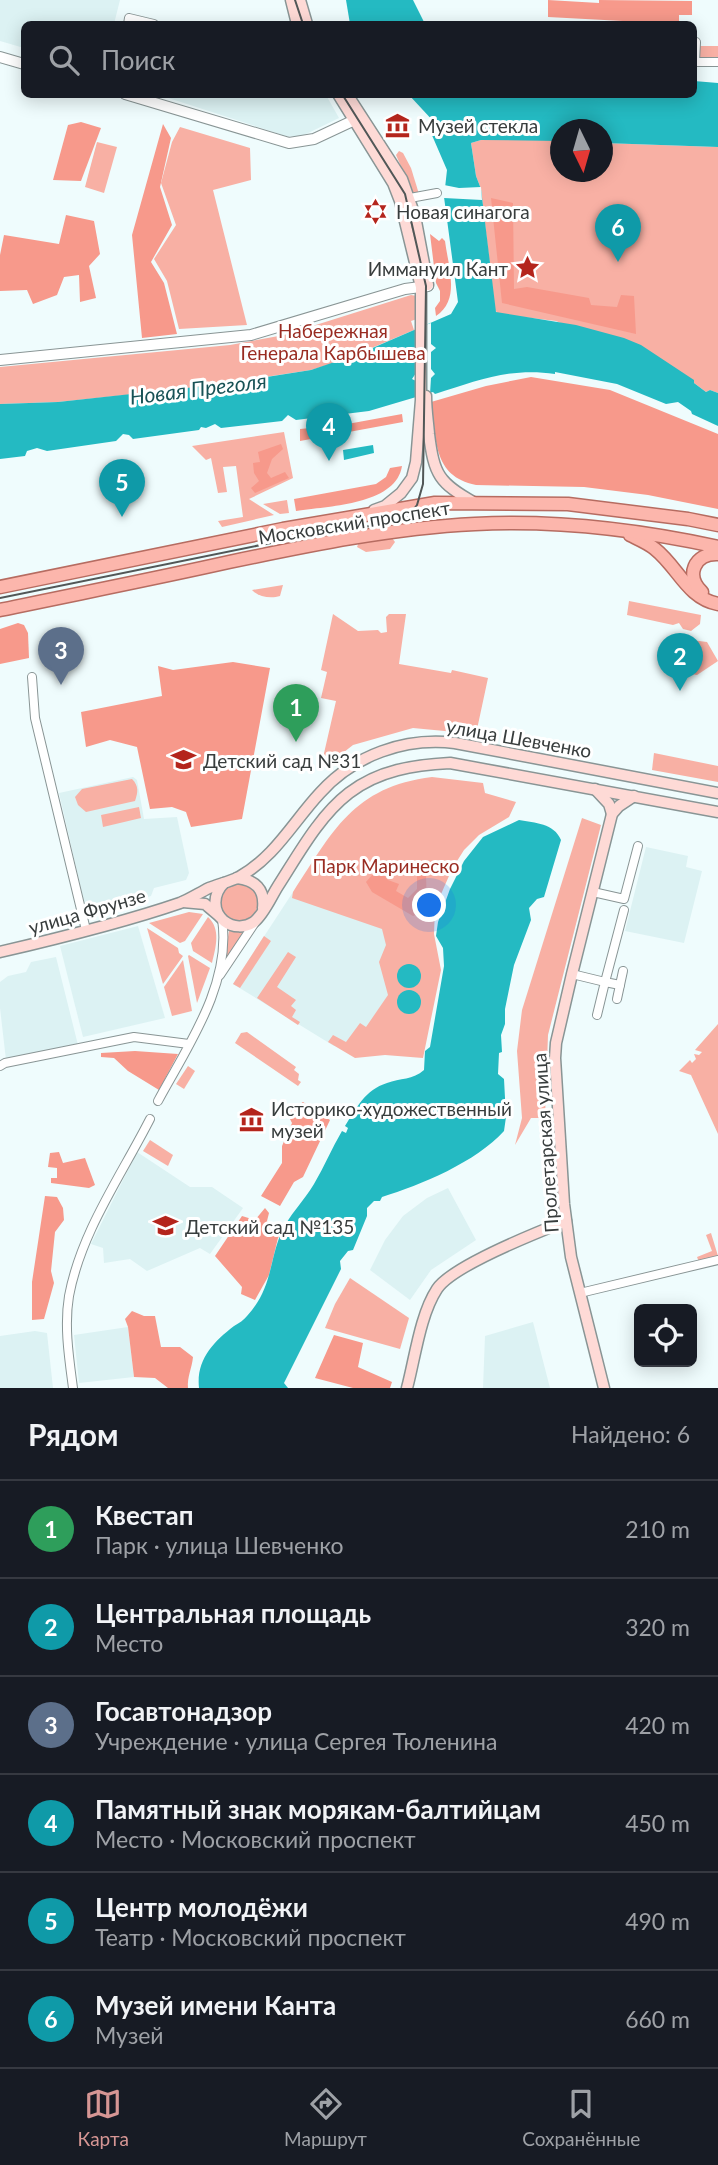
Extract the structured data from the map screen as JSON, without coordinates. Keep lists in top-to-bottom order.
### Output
{
  "streets": {
    "main road": [
      "Московский проспект",
      "улица Шевченко",
      "улица Фрунзе",
      "Пролетарская улица"
    ]
  },
  "crossings": [
    ["улица Шевченко", "улица Фрунзе"]
  ],
  "water": ["Новая Преголя"],
  "parks": ["Набережная Генерала Карбышева", "Парк Маринеско"],
  "places": {
    "museum": ["Музей стекла", "Историко-художественный музей"],
    "synagogue": ["Новая синагога"],
    "place": ["Иммануил Кант"],
    "school or university": ["Детский сад №31", "Детский сад №135"]
  },
  "north": "bottom",
  "page": {
    "search": "Поиск",
    "pins": [
      "6",
      "4",
      "5",
      "3",
      "2",
      "1"
    ],
    "heading": ["Рядом", "Найдено: 6"],
    "list": [
      {
        "mark": "1",
        "name": "Квестап",
        "note": "Парк · улица Шевченко",
        "value": "210 m"
      },
      {
        "mark": "2",
        "name": "Центральная площадь",
        "note": "Место",
        "value": "320 m"
      },
      {
        "mark": "3",
        "name": "Госавтонадзор",
        "note": "Учреждение · улица Сергея Тюленина",
        "value": "420 m"
      },
      {
        "mark": "4",
        "name": "Памятный знак морякам-балтийцам",
        "note": "Место · Московский проспект",
        "value": "450 m"
      },
      {
        "mark": "5",
        "name": "Центр молодёжи",
        "note": "Театр · Московский проспект",
        "value": "490 m"
      },
      {
        "mark": "6",
        "name": "Музей имени Канта",
        "note": "Музей",
        "value": "660 m"
      }
    ],
    "nav": ["Карта", "Маршрут", "Сохранённые"]
  }
}
